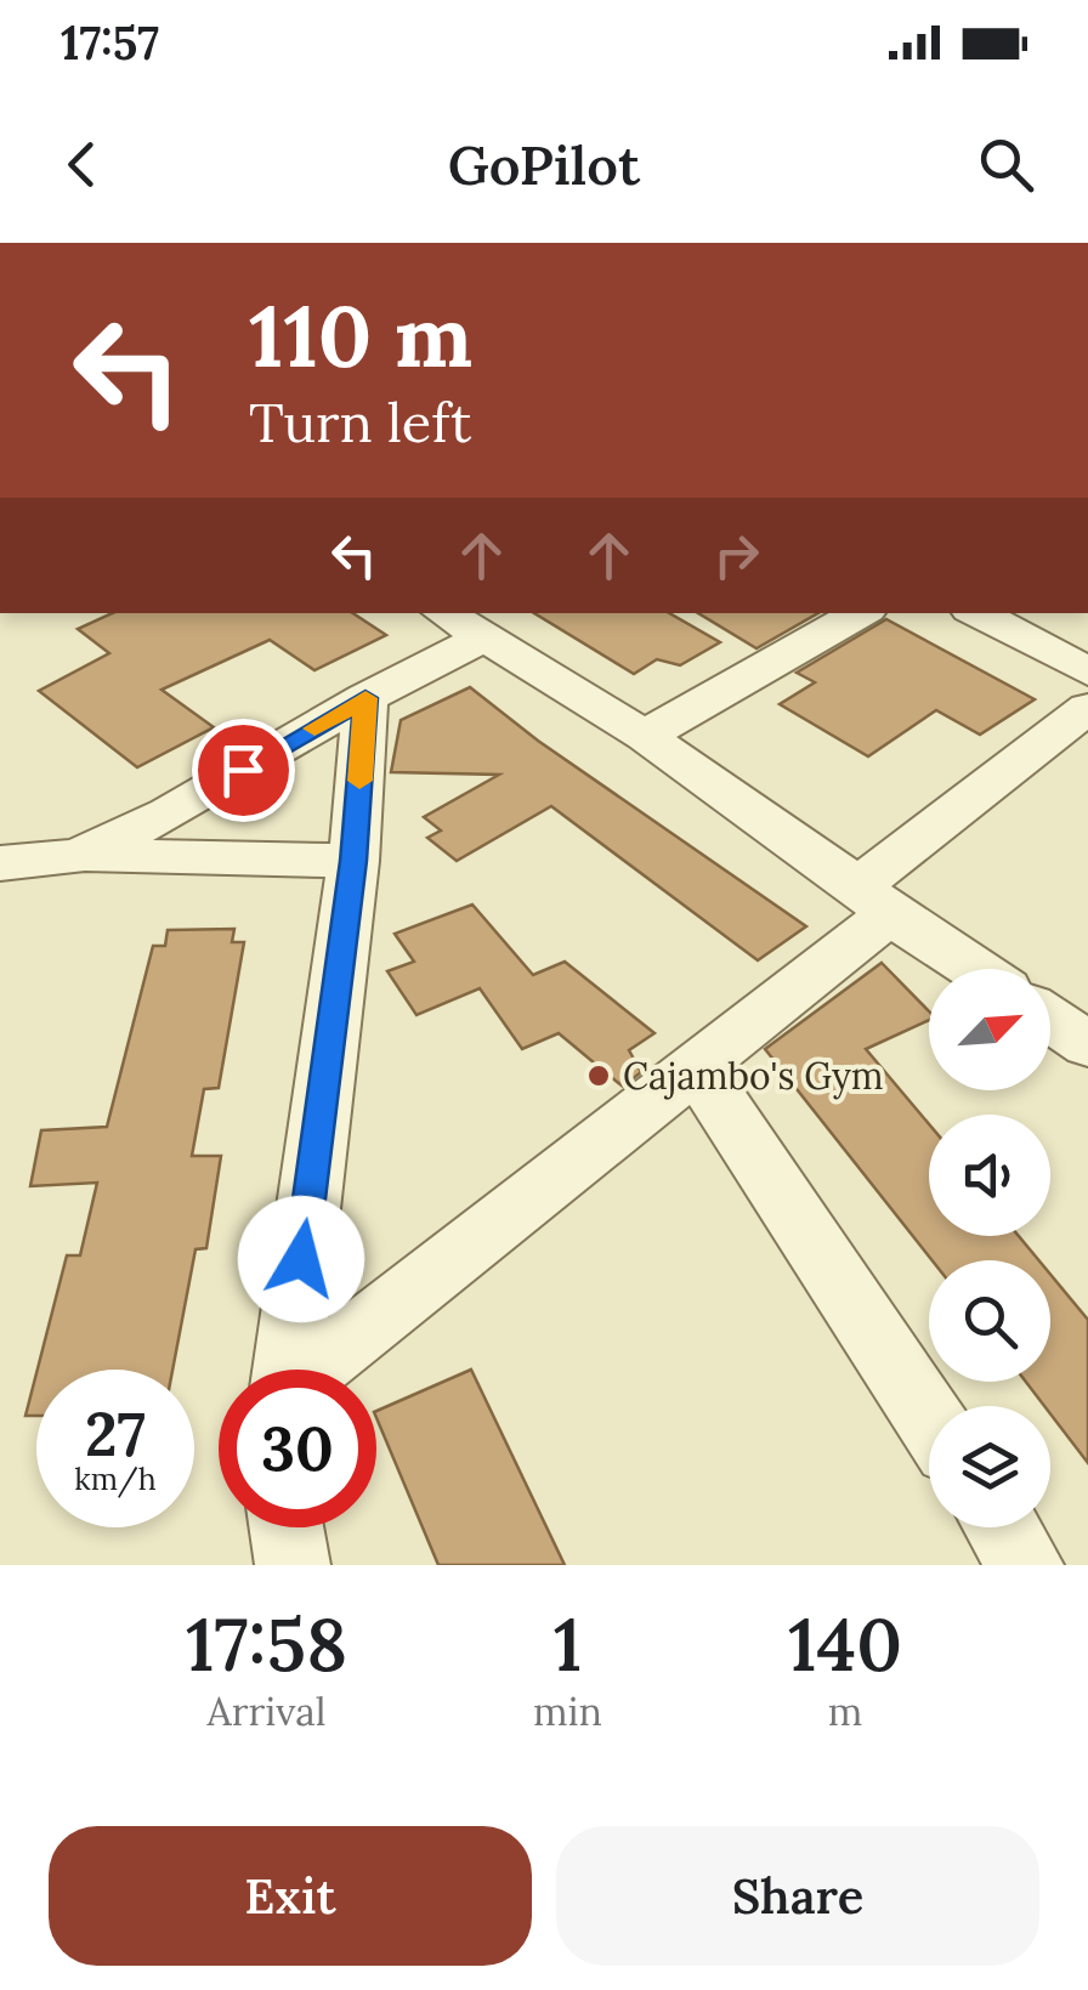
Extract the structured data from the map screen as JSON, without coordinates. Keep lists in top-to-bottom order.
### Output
{
  "places": ["Cajambo's Gym"],
  "north": "top right",
  "page": {
    "status": "17:57",
    "header": "GoPilot",
    "turn": ["110 m", "Turn left"],
    "speed": "27 km/h",
    "limit": "30",
    "eta": [
      "17:58",
      "Arrival",
      "1",
      "min",
      "140",
      "m"
    ],
    "buttons": ["Exit", "Share"]
  }
}
